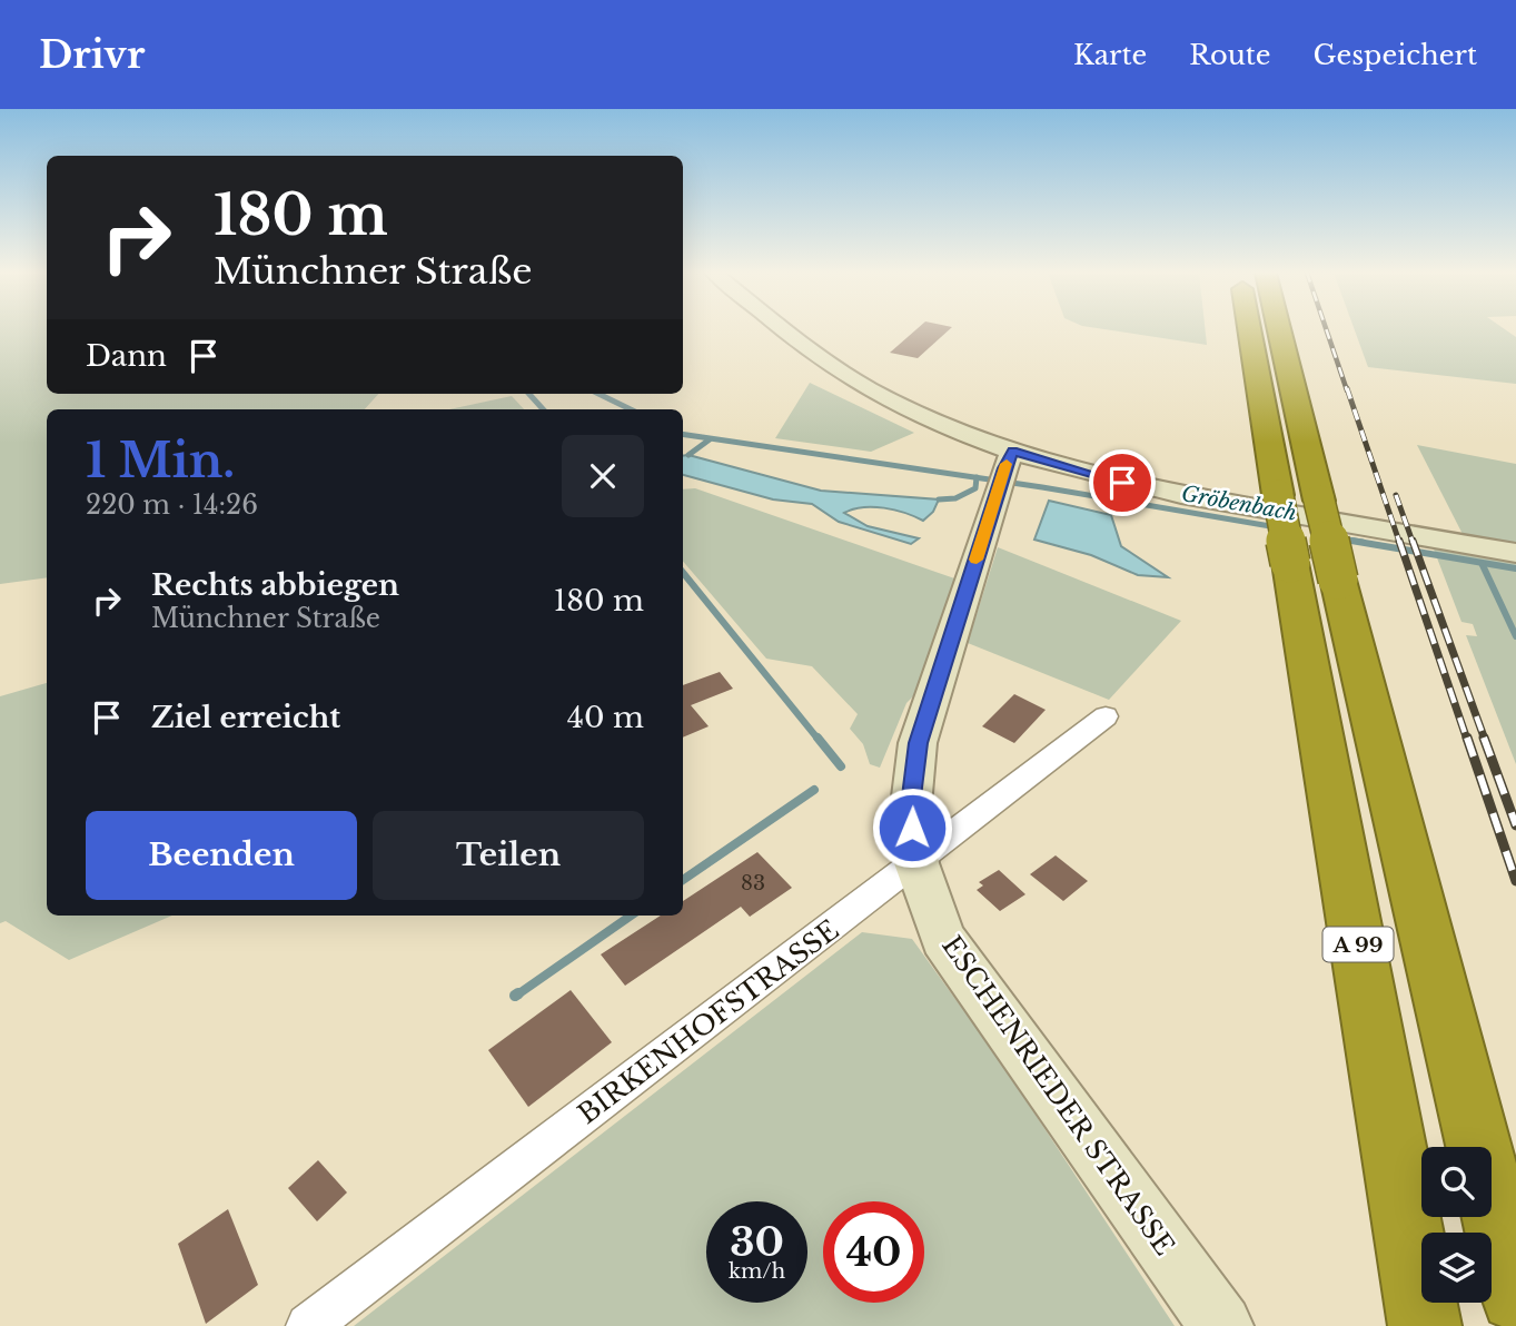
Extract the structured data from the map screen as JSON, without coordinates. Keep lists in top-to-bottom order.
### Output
{
  "streets": {
    "highway": ["A 99"],
    "street": ["BIRKENHOFSTRASSE", "ESCHENRIEDER STRASSE"]
  },
  "crossings": [
    ["BIRKENHOFSTRASSE", "ESCHENRIEDER STRASSE"]
  ],
  "water": ["Gröbenbach"],
  "house_numbers": ["83"],
  "page": {
    "header": "Drivr",
    "nav": ["Karte", "Route", "Gespeichert"],
    "turn": ["180 m", "Münchner Straße"],
    "then": "Dann",
    "heading": ["1 Min.", "220 m · 14:26"],
    "list": [
      {
        "name": "Rechts abbiegen",
        "note": "Münchner Straße",
        "value": "180 m"
      },
      {
        "name": "Ziel erreicht",
        "value": "40 m"
      }
    ],
    "buttons": ["Beenden", "Teilen"],
    "speed": "30 km/h",
    "limit": "40"
  }
}
